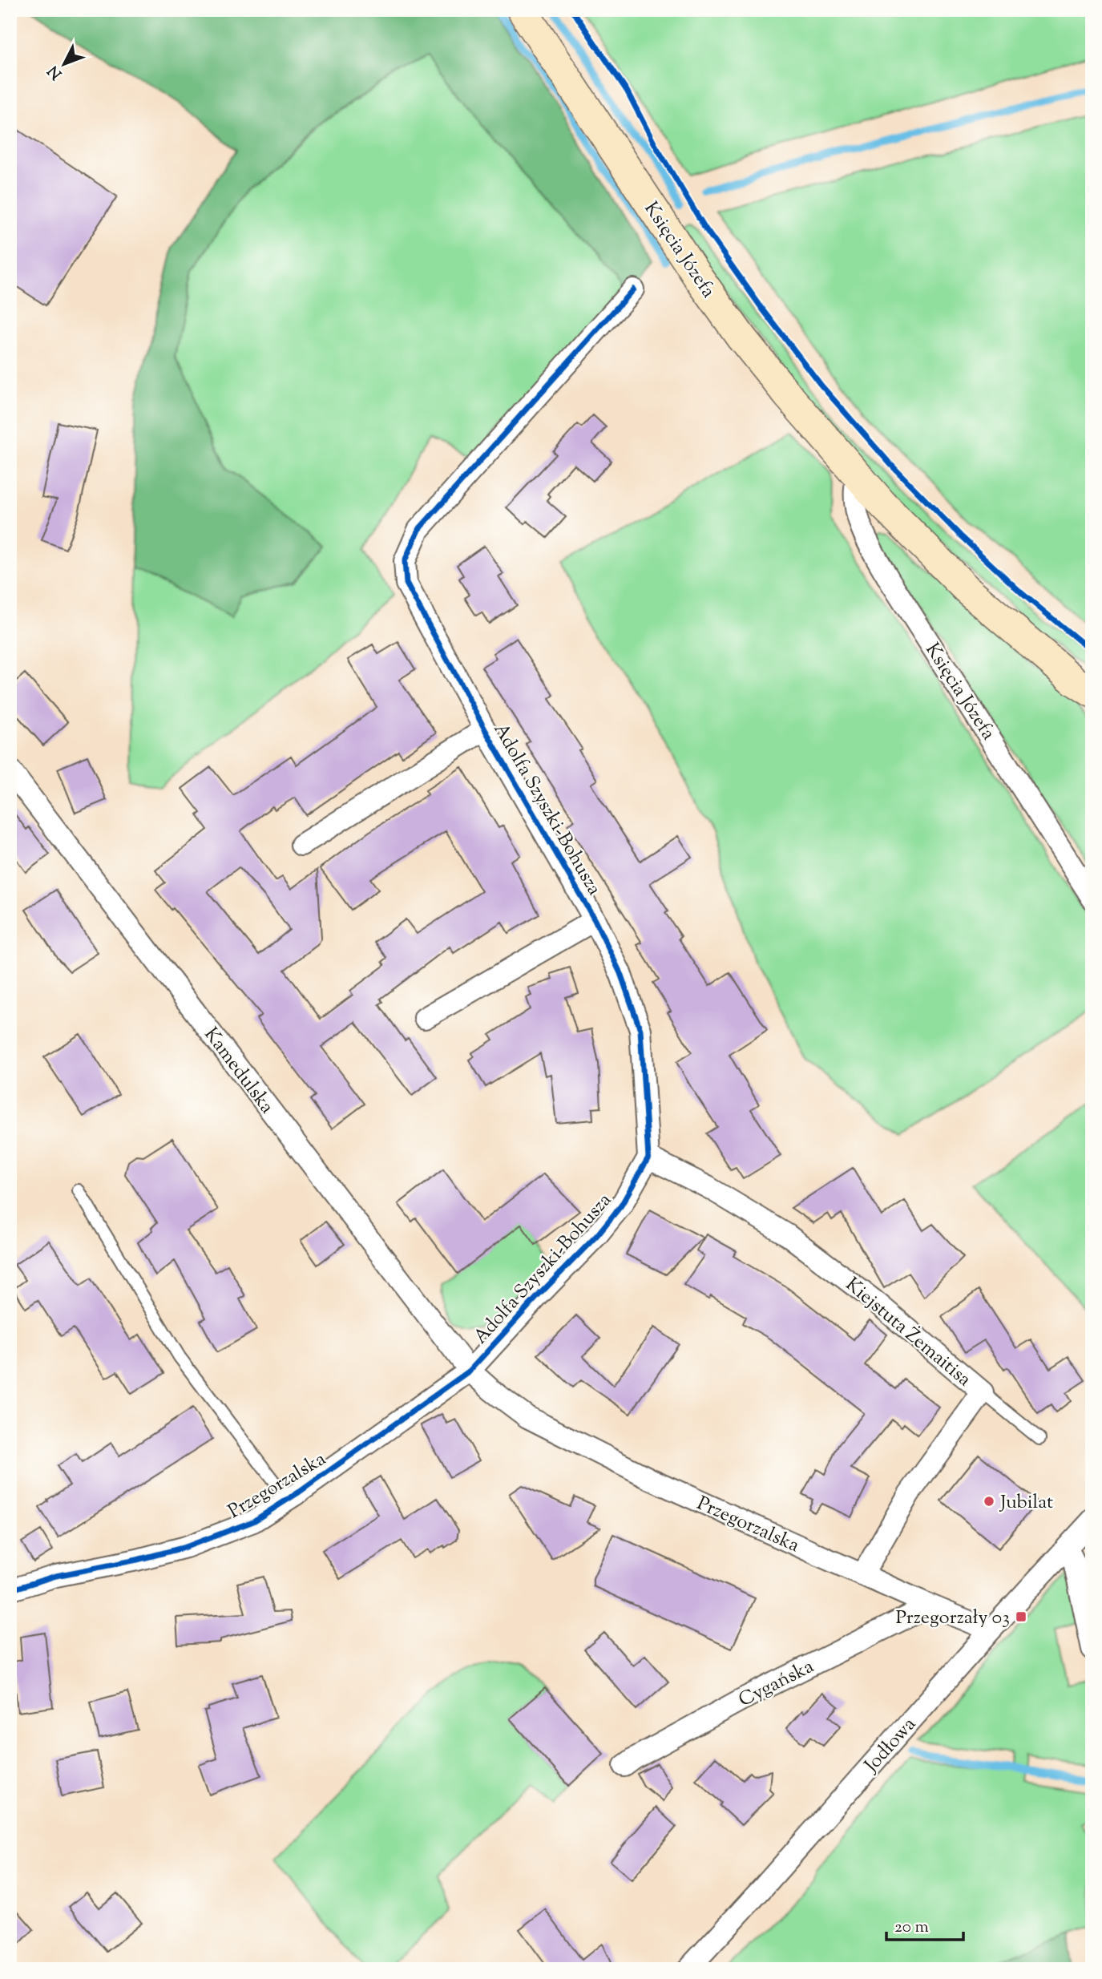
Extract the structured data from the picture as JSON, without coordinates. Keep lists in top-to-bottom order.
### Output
{
  "streets": {
    "main road": ["Księcia Józefa"],
    "street": [
      "Adolfa Szyszki-Bohusza",
      "Kamedulska",
      "Kiejstuta Żemaitisa",
      "Przegorzalska",
      "Cygańska",
      "Jodłowa"
    ]
  },
  "crossings": [
    ["Adolfa Szyszki-Bohusza", "Kamedulska"],
    ["Adolfa Szyszki-Bohusza", "Kiejstuta Żemaitisa"],
    ["Adolfa Szyszki-Bohusza", "Przegorzalska"],
    ["Kamedulska", "Przegorzalska"],
    ["Kiejstuta Żemaitisa", "Przegorzalska"],
    ["Przegorzalska", "Cygańska"],
    ["Przegorzalska", "Jodłowa"]
  ],
  "places": {
    "other": ["Jubilat"],
    "transit": ["Przegorzały 03"]
  },
  "scale_bar": "20 m",
  "north": "bottom left"
}
